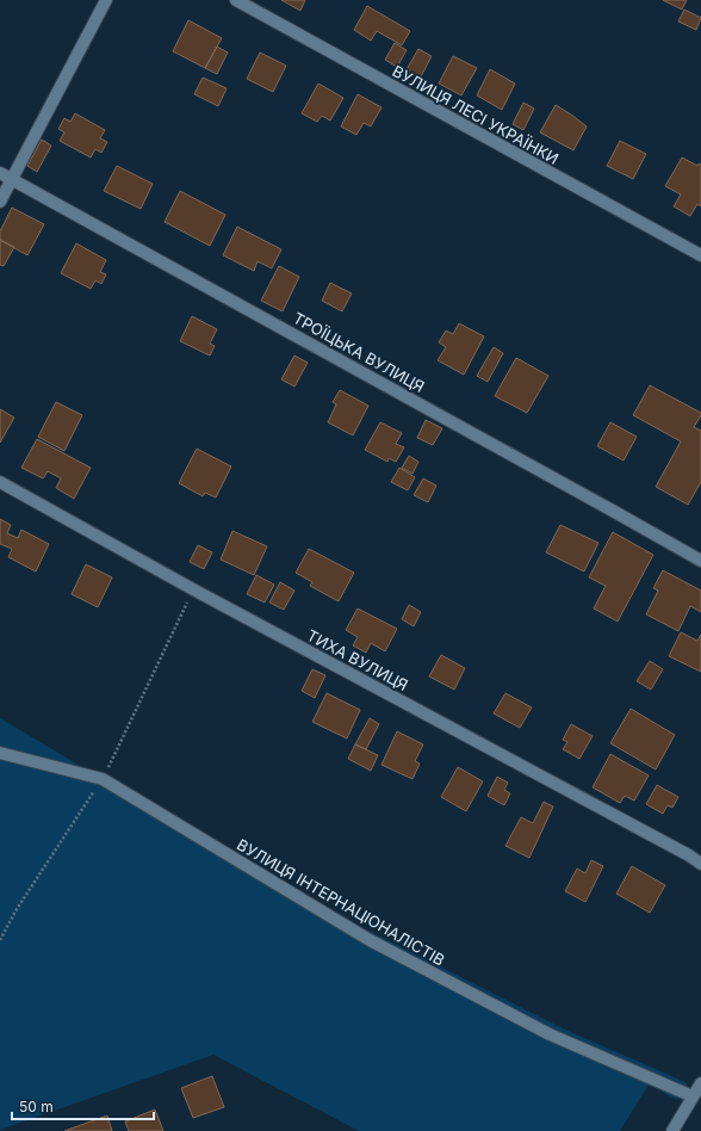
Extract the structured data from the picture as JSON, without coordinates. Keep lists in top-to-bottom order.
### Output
{
  "streets": {
    "street": [
      "ВУЛИЦЯ ЛЕСІ УКРАЇНКИ",
      "ТРОЇЦЬКА ВУЛИЦЯ",
      "ТИХА ВУЛИЦЯ",
      "ВУЛИЦЯ ІНТЕРНАЦІОНАЛІСТІВ"
    ]
  },
  "scale_bar": "50 m"
}
